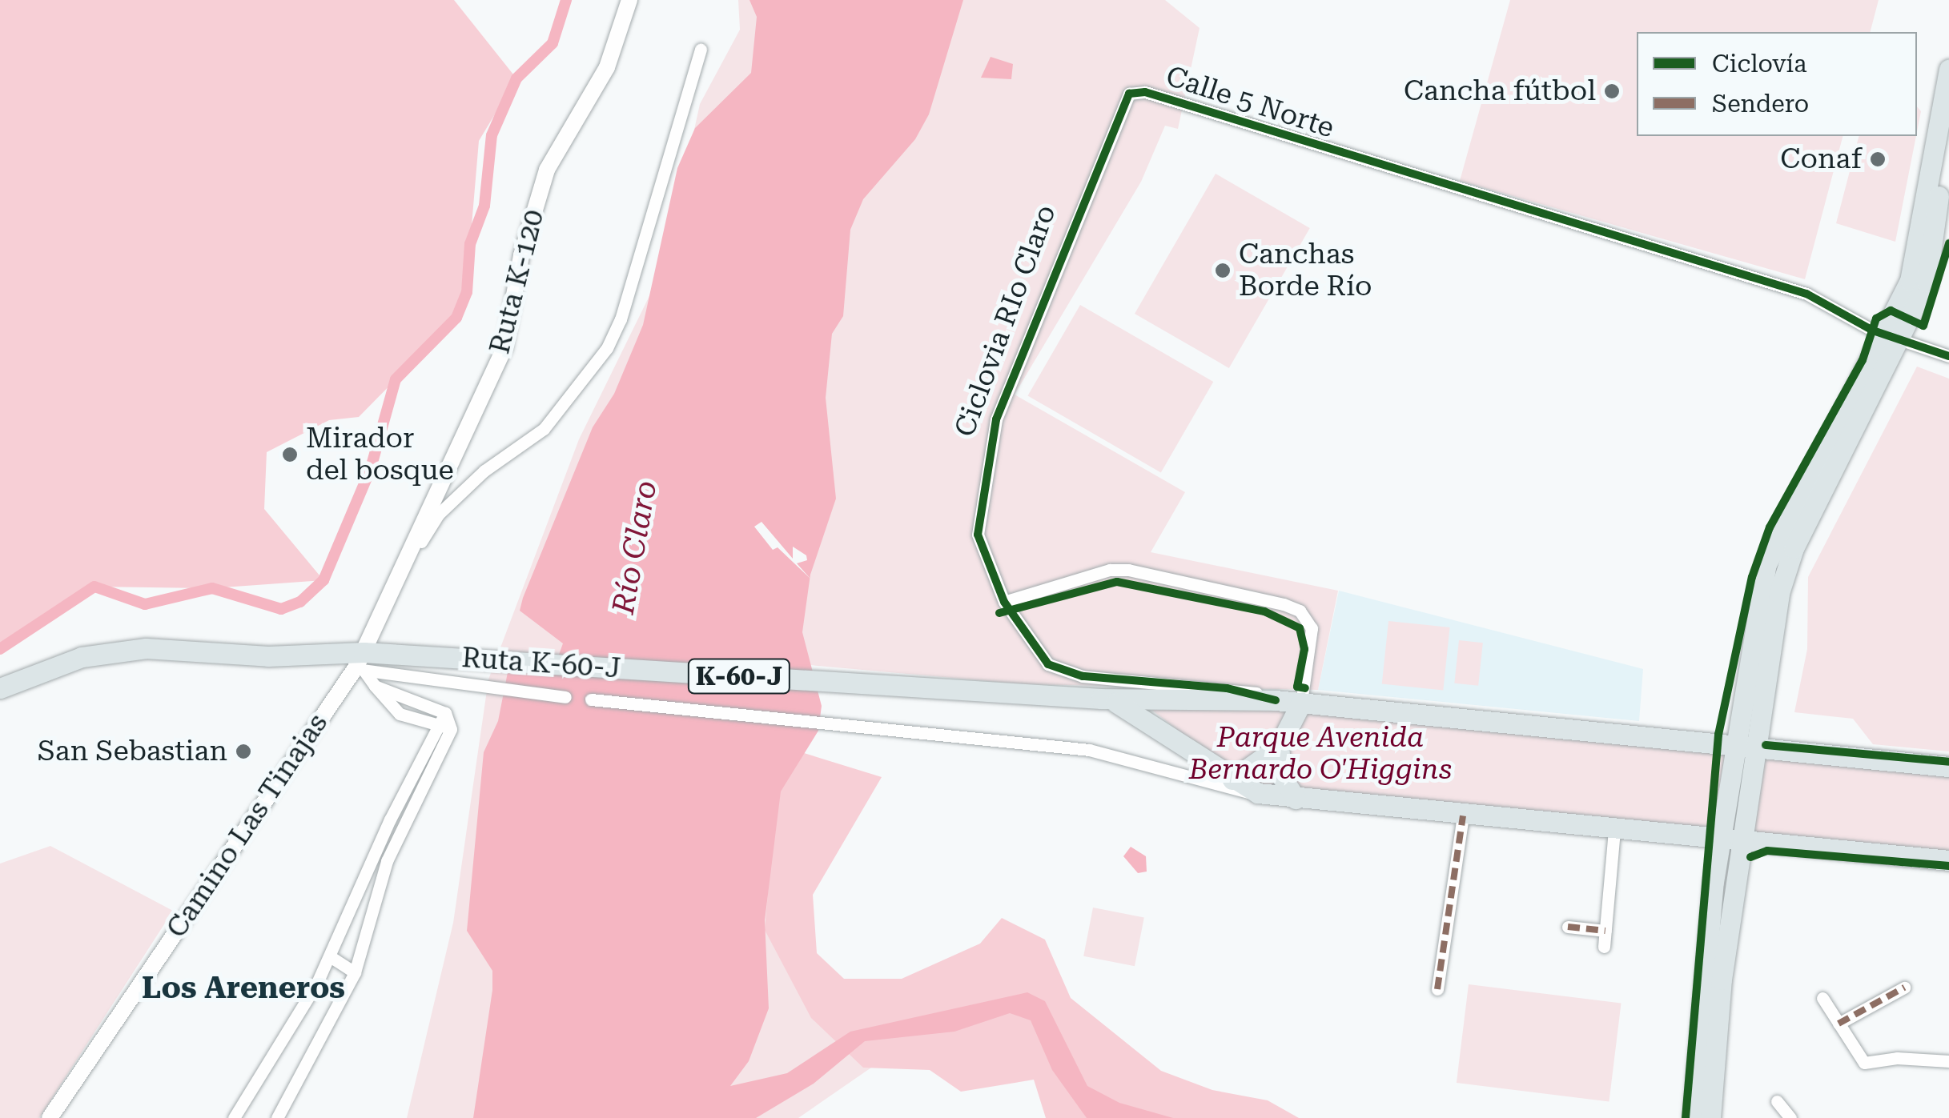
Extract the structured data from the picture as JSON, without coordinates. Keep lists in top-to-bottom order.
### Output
{
  "streets": {
    "main road": ["Ruta K-60-J", "K-60-J"],
    "street": ["Calle 5 Norte", "Ruta K-120", "Camino Las Tinajas"],
    "cycle path": ["Ciclovia RIo Claro"]
  },
  "crossings": [
    ["Ruta K-120", "Ruta K-60-J"],
    ["Ruta K-120", "Camino Las Tinajas"],
    ["Ruta K-60-J", "K-60-J"],
    ["Ruta K-60-J", "Camino Las Tinajas"]
  ],
  "districts": ["Los Areneros"],
  "water": ["Río Claro"],
  "parks": ["Parque Avenida Bernardo O'Higgins"],
  "places": [
    "Cancha fútbol",
    "Conaf",
    "Canchas Borde Río",
    "Mirador del bosque",
    "San Sebastian"
  ],
  "legend": ["Ciclovía", "Sendero"]
}
